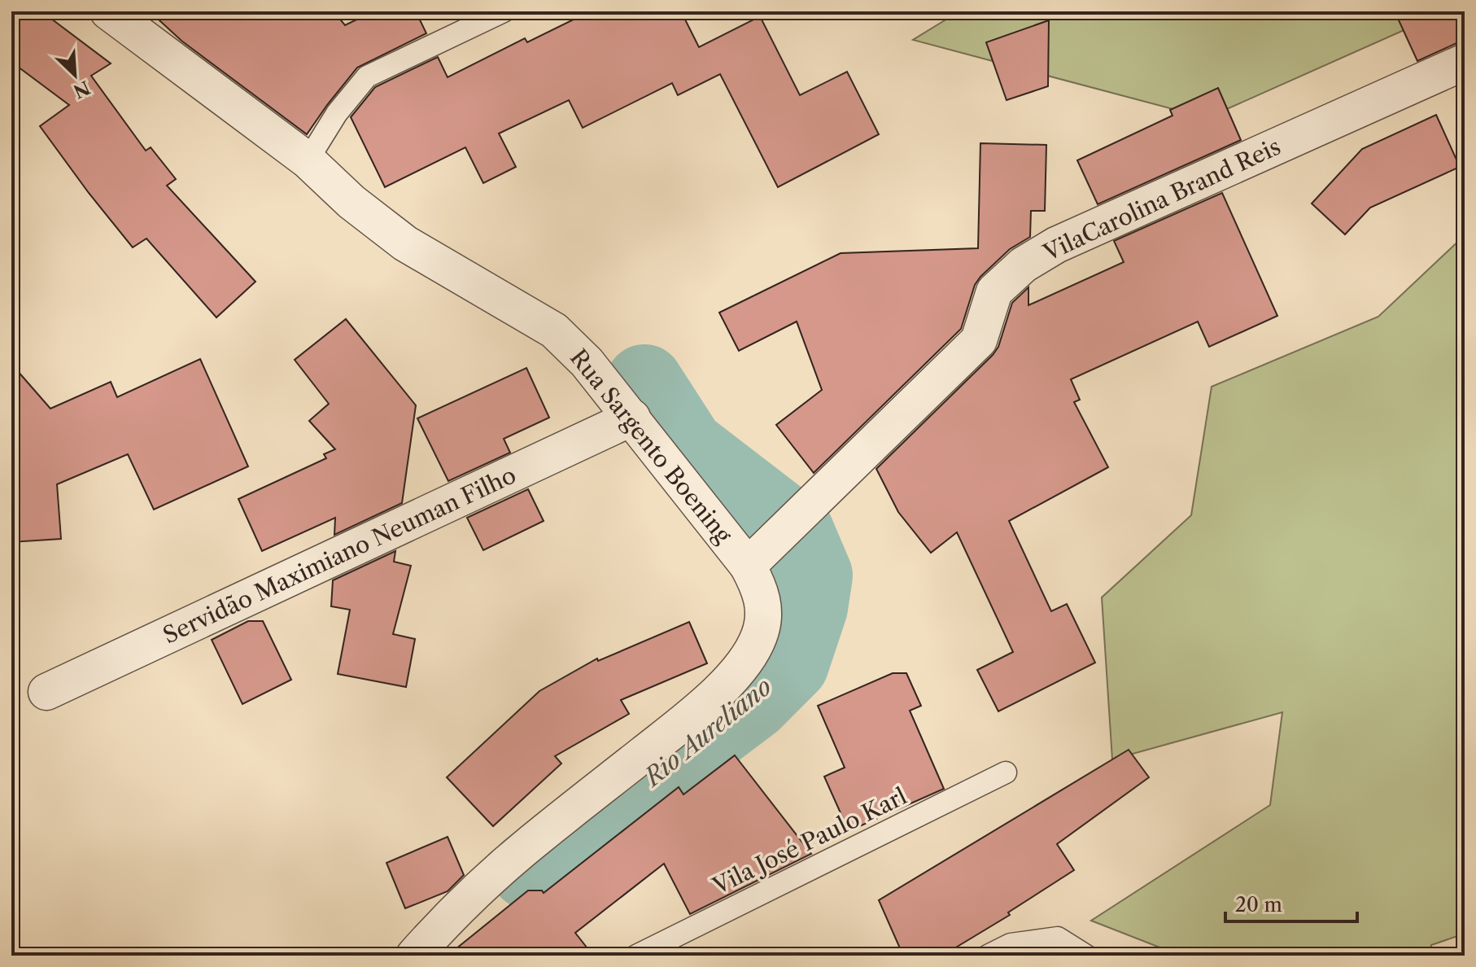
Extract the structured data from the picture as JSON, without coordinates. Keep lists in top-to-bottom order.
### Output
{
  "streets": {
    "street": ["VilaCarolina Brand Reis", "Rua Sargento Boening", "Servidão Maximiano Neuman Filho"],
    "lane": ["Vila José Paulo Karl"]
  },
  "crossings": [
    ["VilaCarolina Brand Reis", "Rua Sargento Boening"],
    ["Rua Sargento Boening", "Servidão Maximiano Neuman Filho"]
  ],
  "water": ["Rio Aureliano"],
  "scale_bar": "20 m",
  "north": "bottom right"
}
